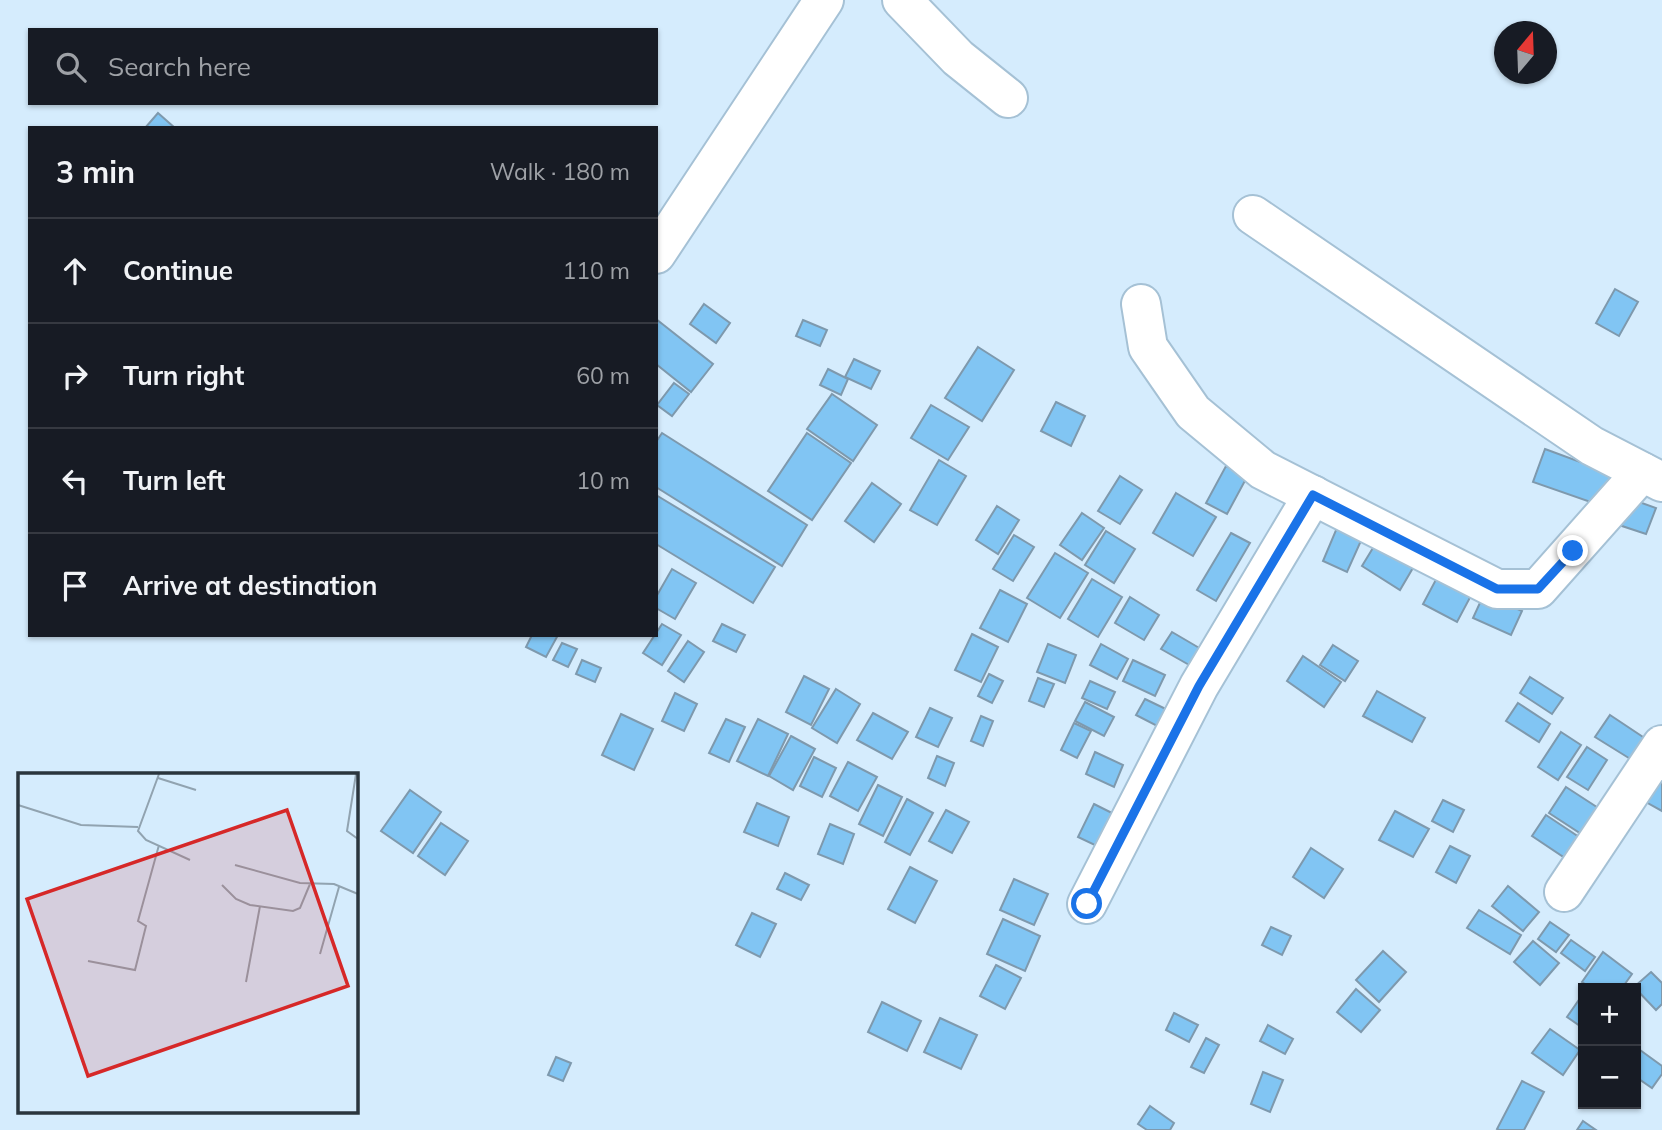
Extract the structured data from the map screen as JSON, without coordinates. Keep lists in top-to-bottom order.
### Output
{
  "north": "top",
  "page": {
    "search": "Search here",
    "heading": ["3 min", "Walk · 180 m"],
    "list": [
      ["Continue", "110 m"],
      ["Turn right", "60 m"],
      ["Turn left", "10 m"],
      "Arrive at destination"
    ],
    "map_buttons": ["+", "−"]
  }
}
